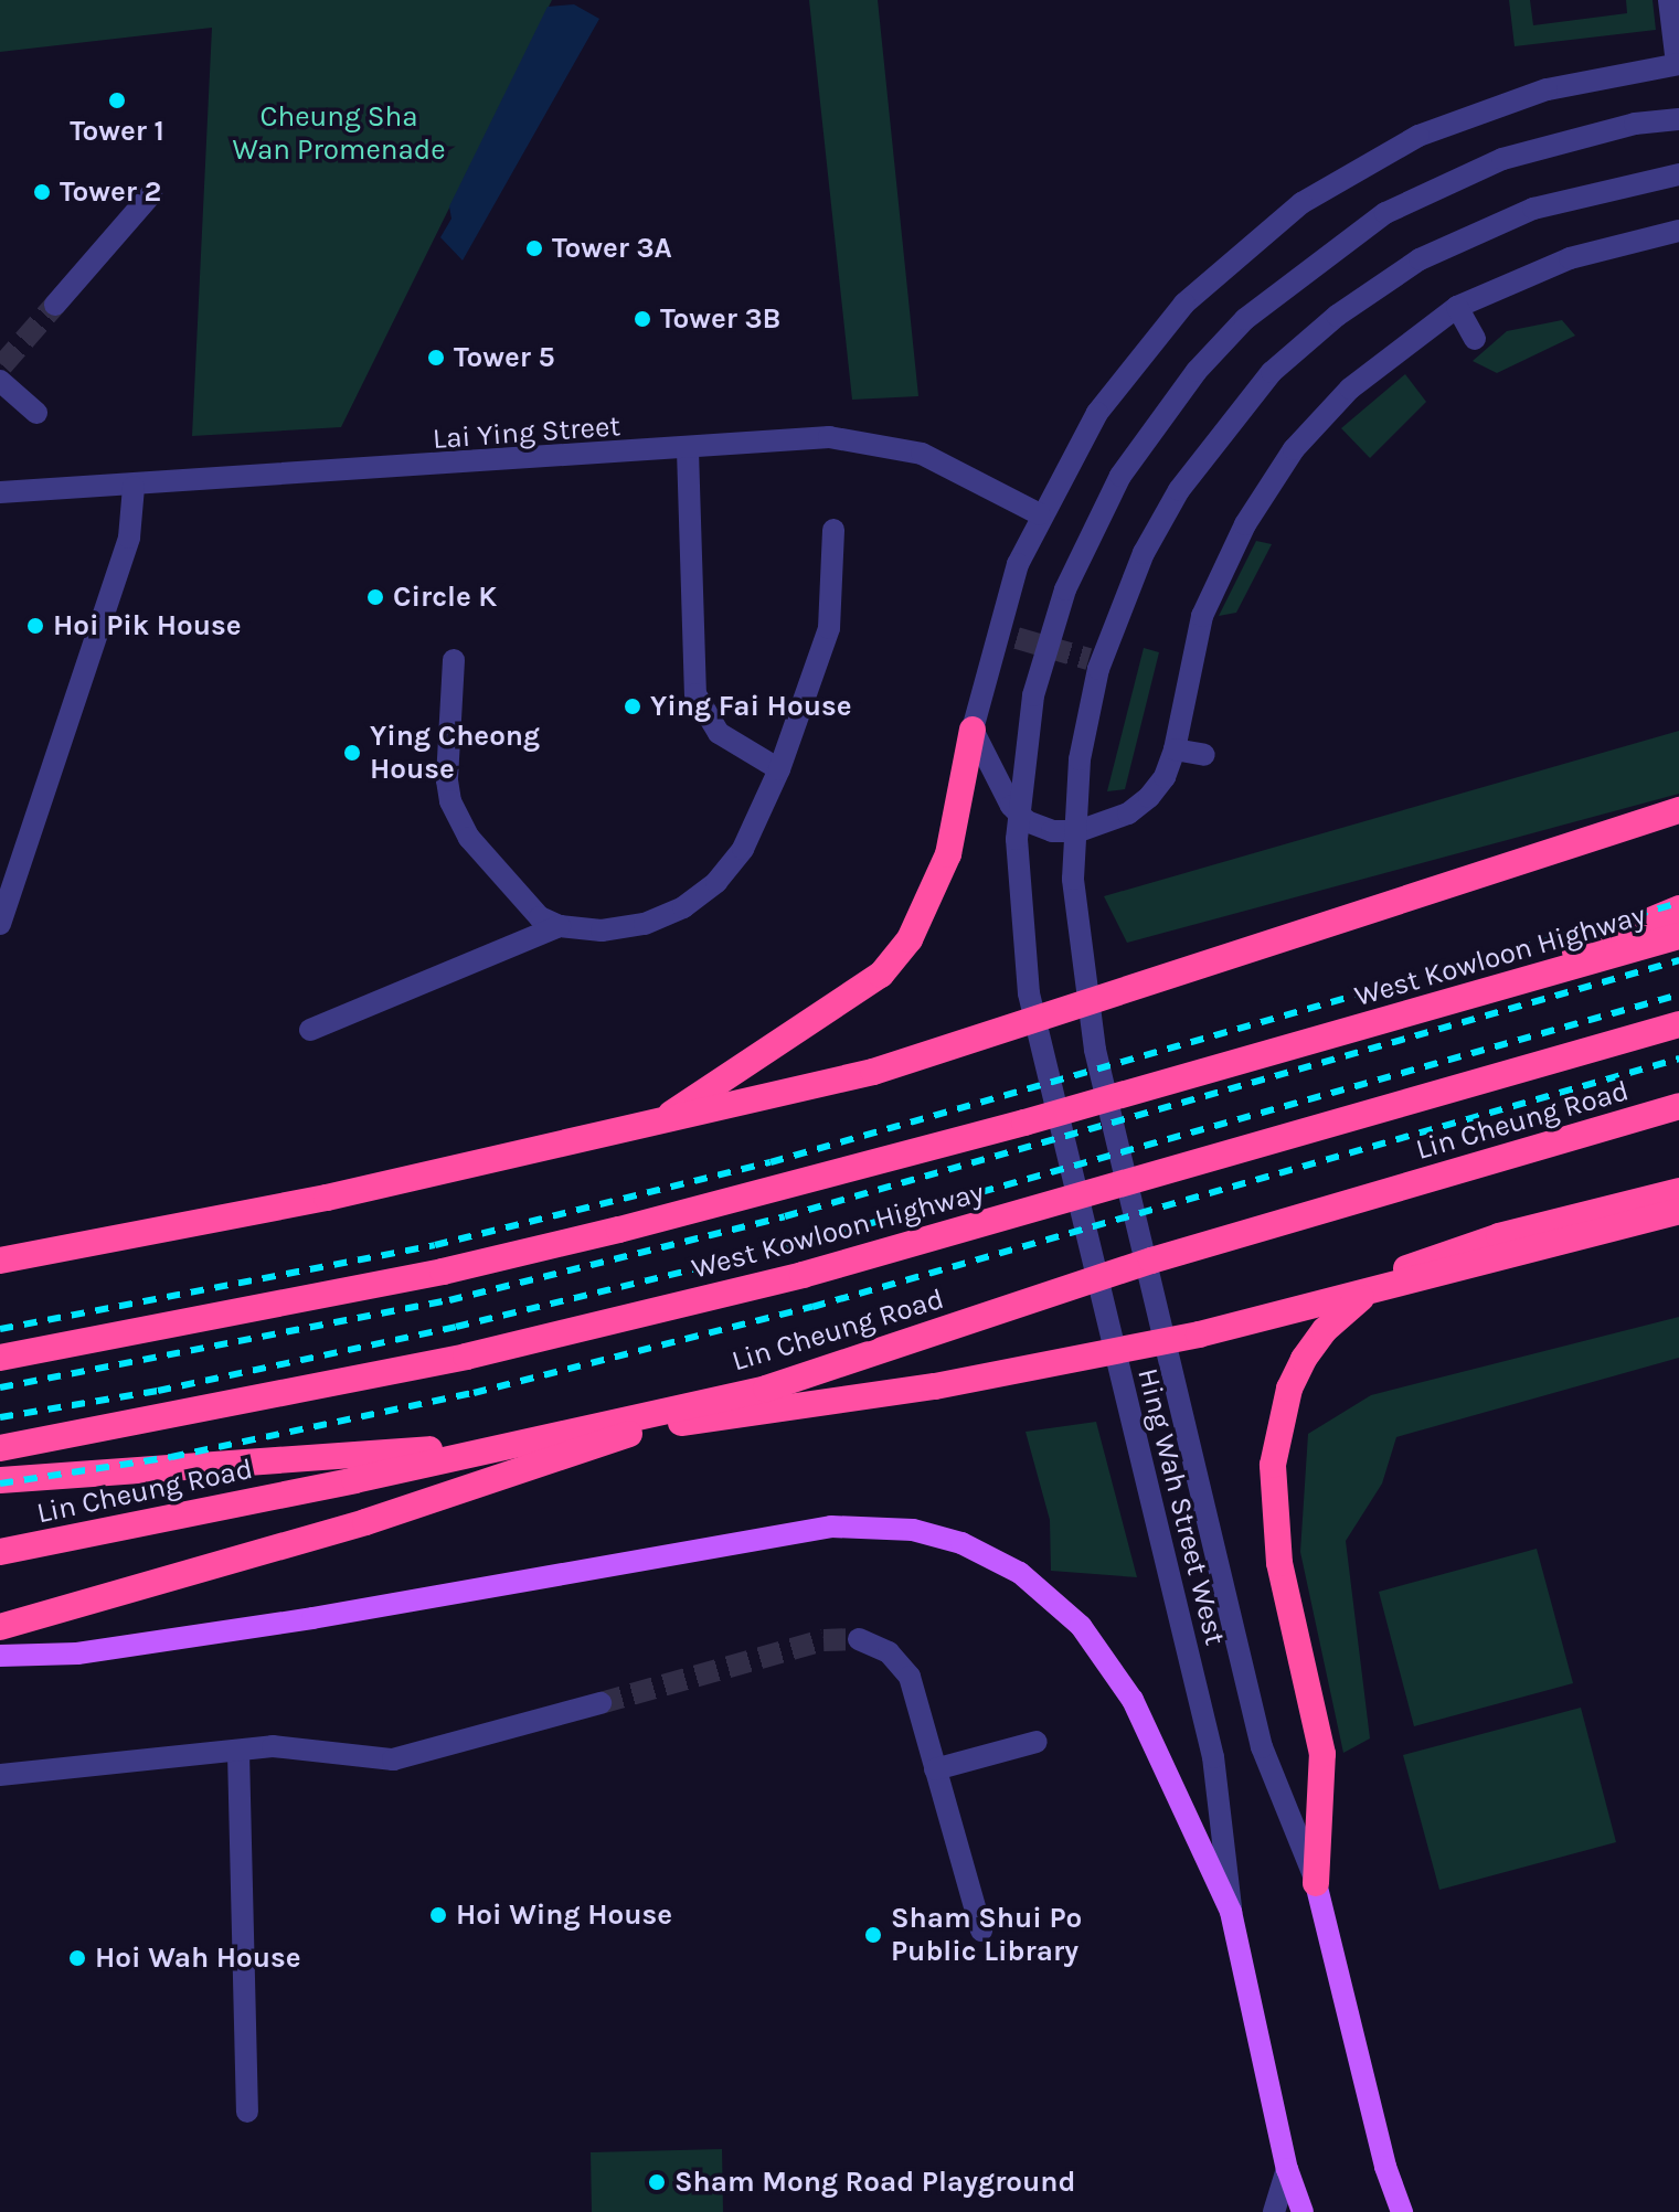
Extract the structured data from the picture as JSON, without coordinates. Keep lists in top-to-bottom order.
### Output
{
  "streets": {
    "highway": ["West Kowloon Highway", "Lin Cheung Road"],
    "main road": ["Hing Wah Street West"],
    "street": ["Lai Ying Street"]
  },
  "parks": ["Cheung Sha Wan Promenade"],
  "places": [
    "Tower 1",
    "Tower 2",
    "Tower 3A",
    "Tower 3B",
    "Tower 5",
    "Circle K",
    "Hoi Pik House",
    "Ying Fai House",
    "Ying Cheong House",
    "Hoi Wing House",
    "Sham Shui Po Public Library",
    "Hoi Wah House",
    "Sham Mong Road Playground"
  ]
}
